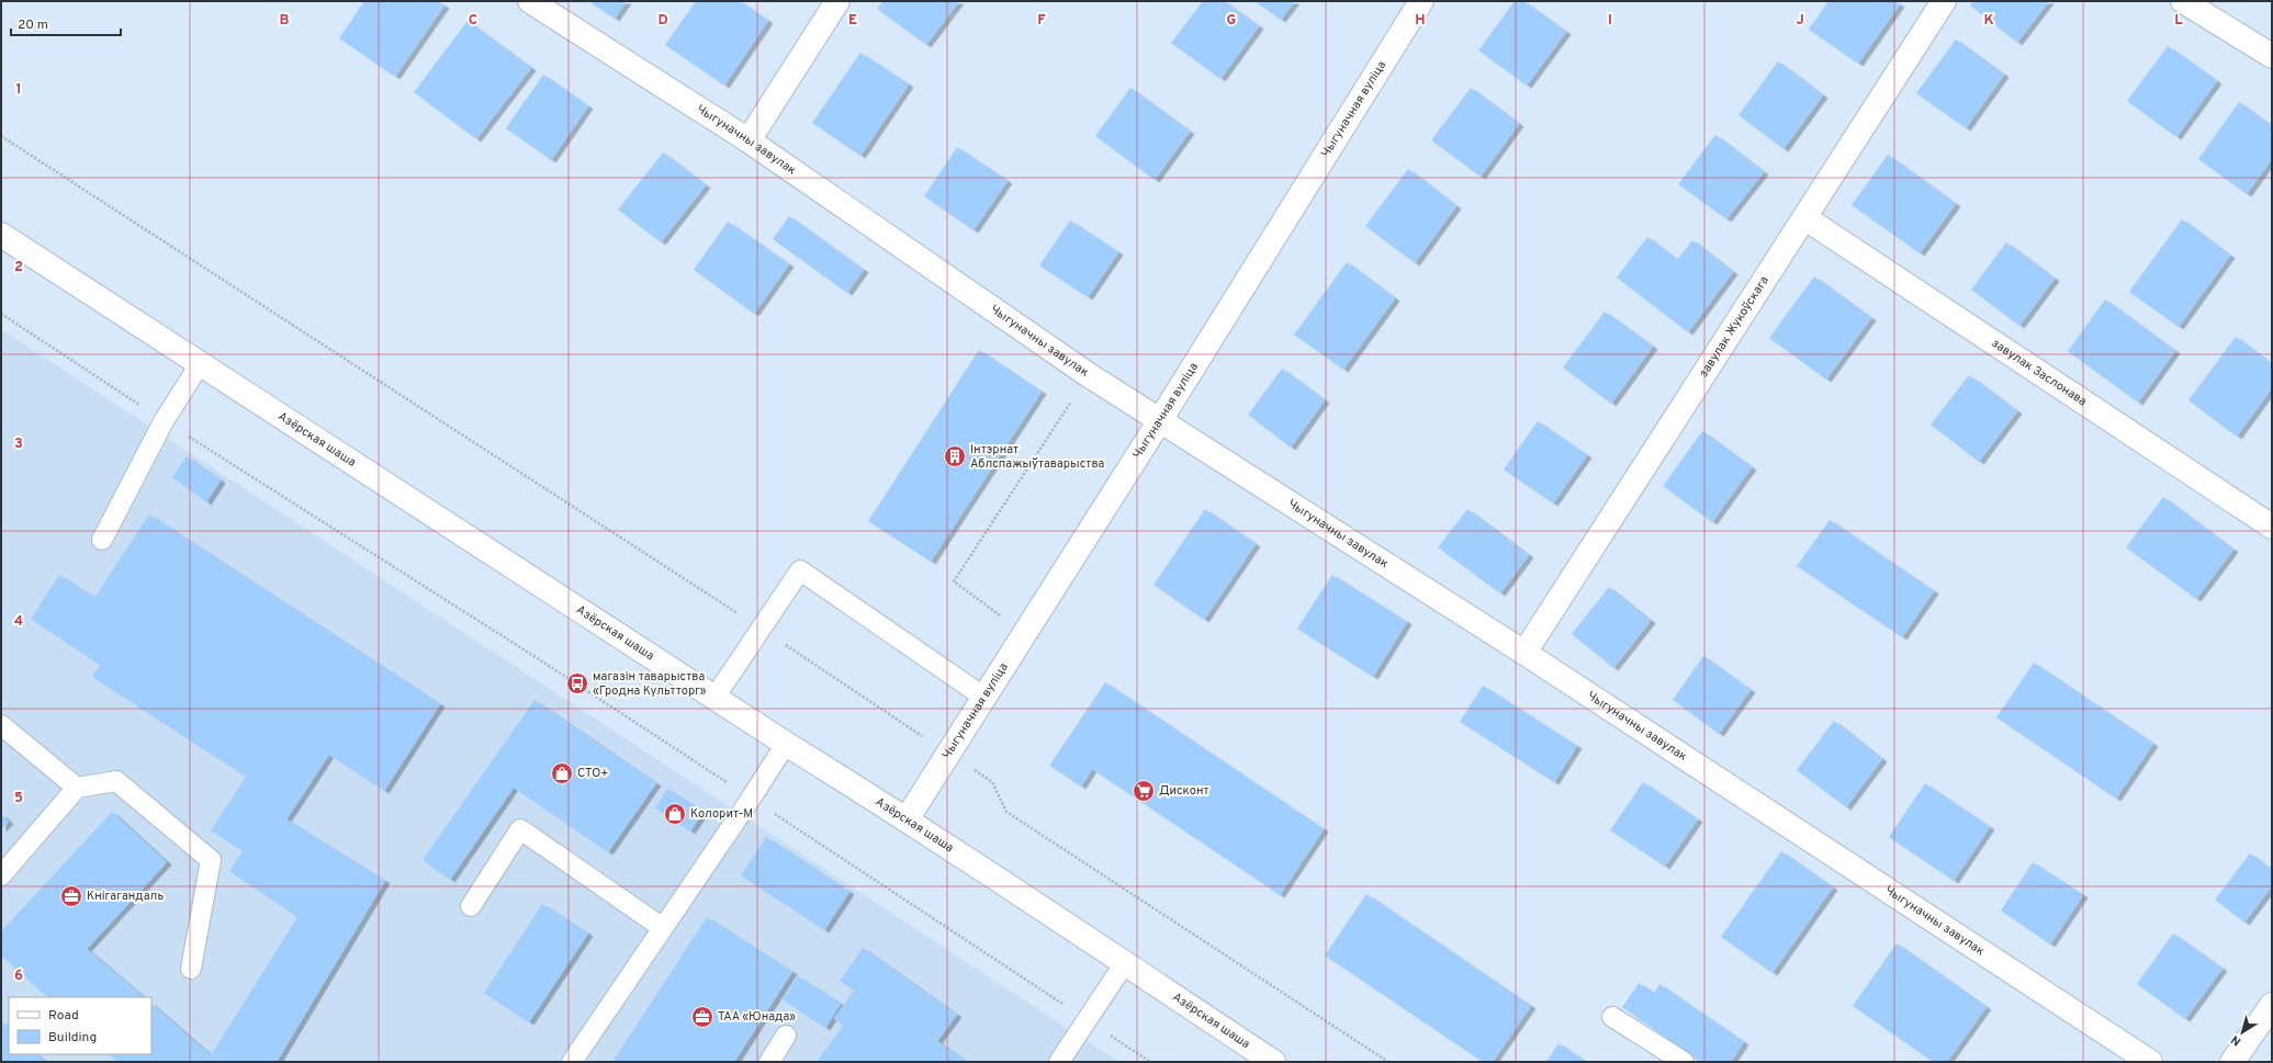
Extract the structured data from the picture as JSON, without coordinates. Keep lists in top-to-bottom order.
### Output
{
  "streets": {
    "street": [
      "Чыгуначная вуліца",
      "Чыгуначны завулак",
      "завулак Жукоўскага",
      "завулак Заслонава",
      "Азёрская шаша"
    ]
  },
  "crossings": [
    ["Чыгуначная вуліца", "Чыгуначны завулак"],
    ["Чыгуначная вуліца", "Азёрская шаша"],
    ["Чыгуначны завулак", "завулак Жукоўскага"],
    ["завулак Жукоўскага", "завулак Заслонава"]
  ],
  "places": {
    "building": ["Інтэрнат Аблспажыўтаварыства"],
    "bus stop": ["магазін таварыства «Гродна Культторг»"],
    "shop": ["СТО+", "Колорит-М"],
    "supermarket": ["Дисконт"],
    "office": ["Кнігагандаль", "ТАА «Юнада»"]
  },
  "legend": ["Road", "Building"],
  "scale_bar": "20 m",
  "north": "bottom left",
  "grid": {
    "columns": [
      "B",
      "C",
      "D",
      "E",
      "F",
      "G",
      "H",
      "I",
      "J",
      "K",
      "L"
    ],
    "rows": [
      "1",
      "2",
      "3",
      "4",
      "5",
      "6"
    ]
  }
}
